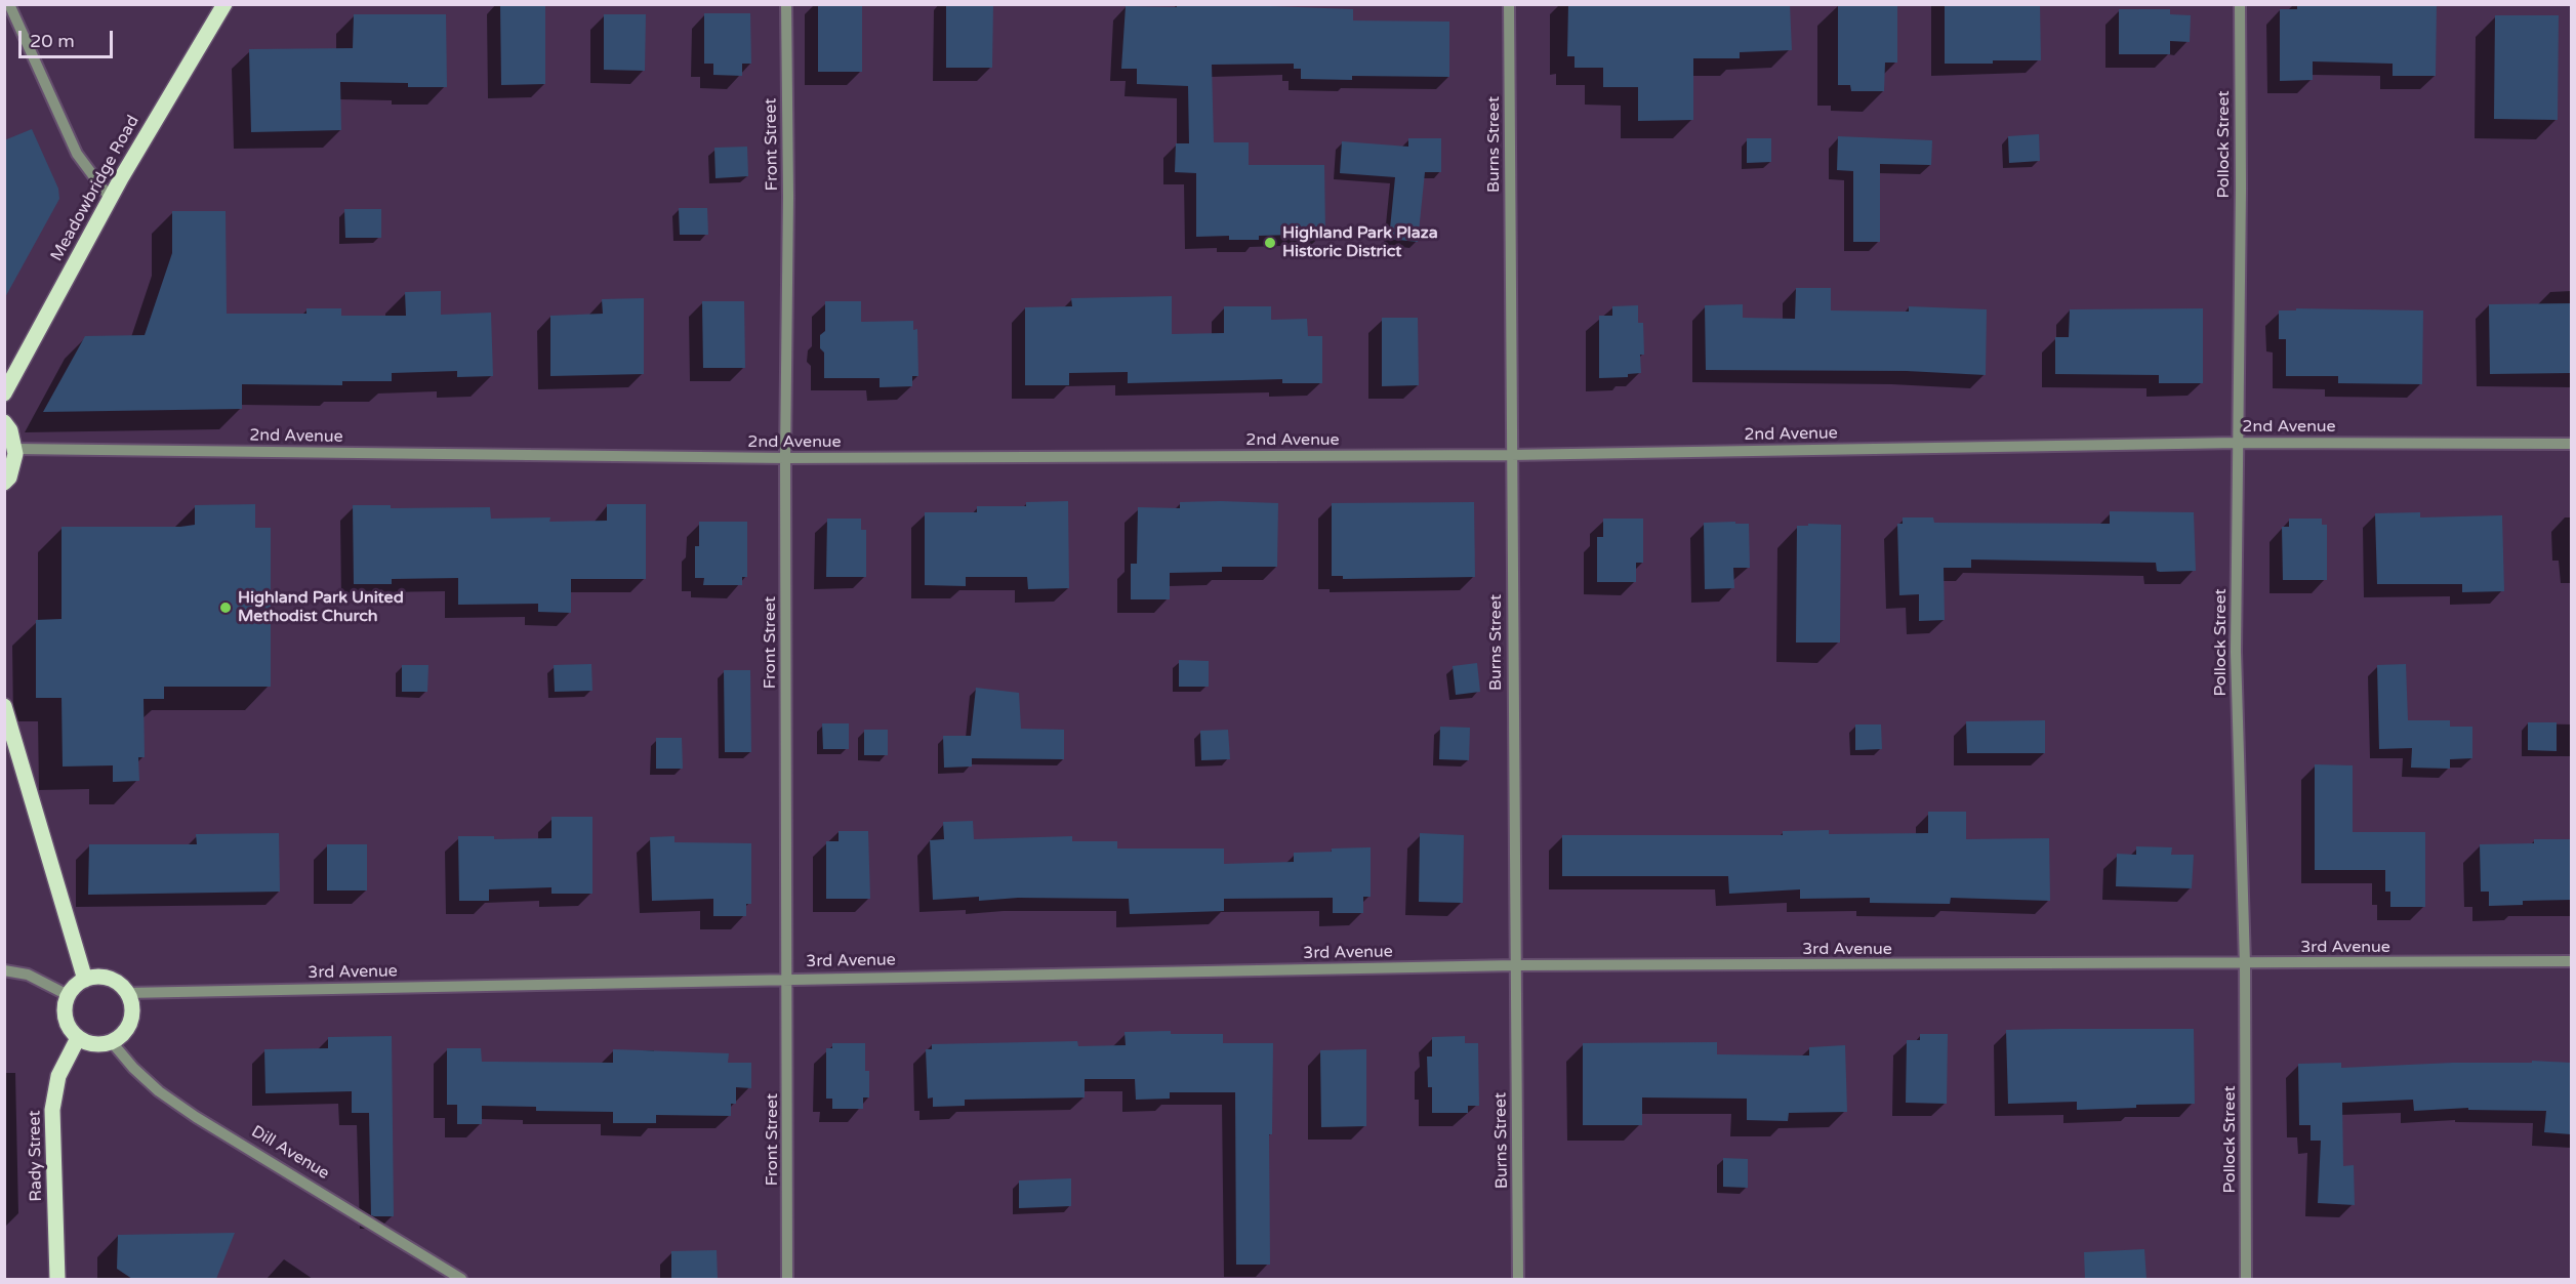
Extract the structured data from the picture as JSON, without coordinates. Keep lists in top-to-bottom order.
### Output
{
  "streets": {
    "main road": ["Meadowbridge Road", "Rady Street"],
    "street": [
      "Front Street",
      "Burns Street",
      "Pollock Street",
      "2nd Avenue",
      "3rd Avenue",
      "Dill Avenue"
    ]
  },
  "crossings": [
    ["Front Street", "2nd Avenue"],
    ["Front Street", "3rd Avenue"],
    ["Burns Street", "2nd Avenue"],
    ["Burns Street", "3rd Avenue"],
    ["Pollock Street", "2nd Avenue"],
    ["Pollock Street", "3rd Avenue"],
    ["3rd Avenue", "Dill Avenue"],
    ["3rd Avenue", "Rady Street"],
    ["Dill Avenue", "Rady Street"]
  ],
  "places": ["Highland Park Plaza Historic District", "Highland Park United Methodist Church"],
  "scale_bar": "20 m"
}
